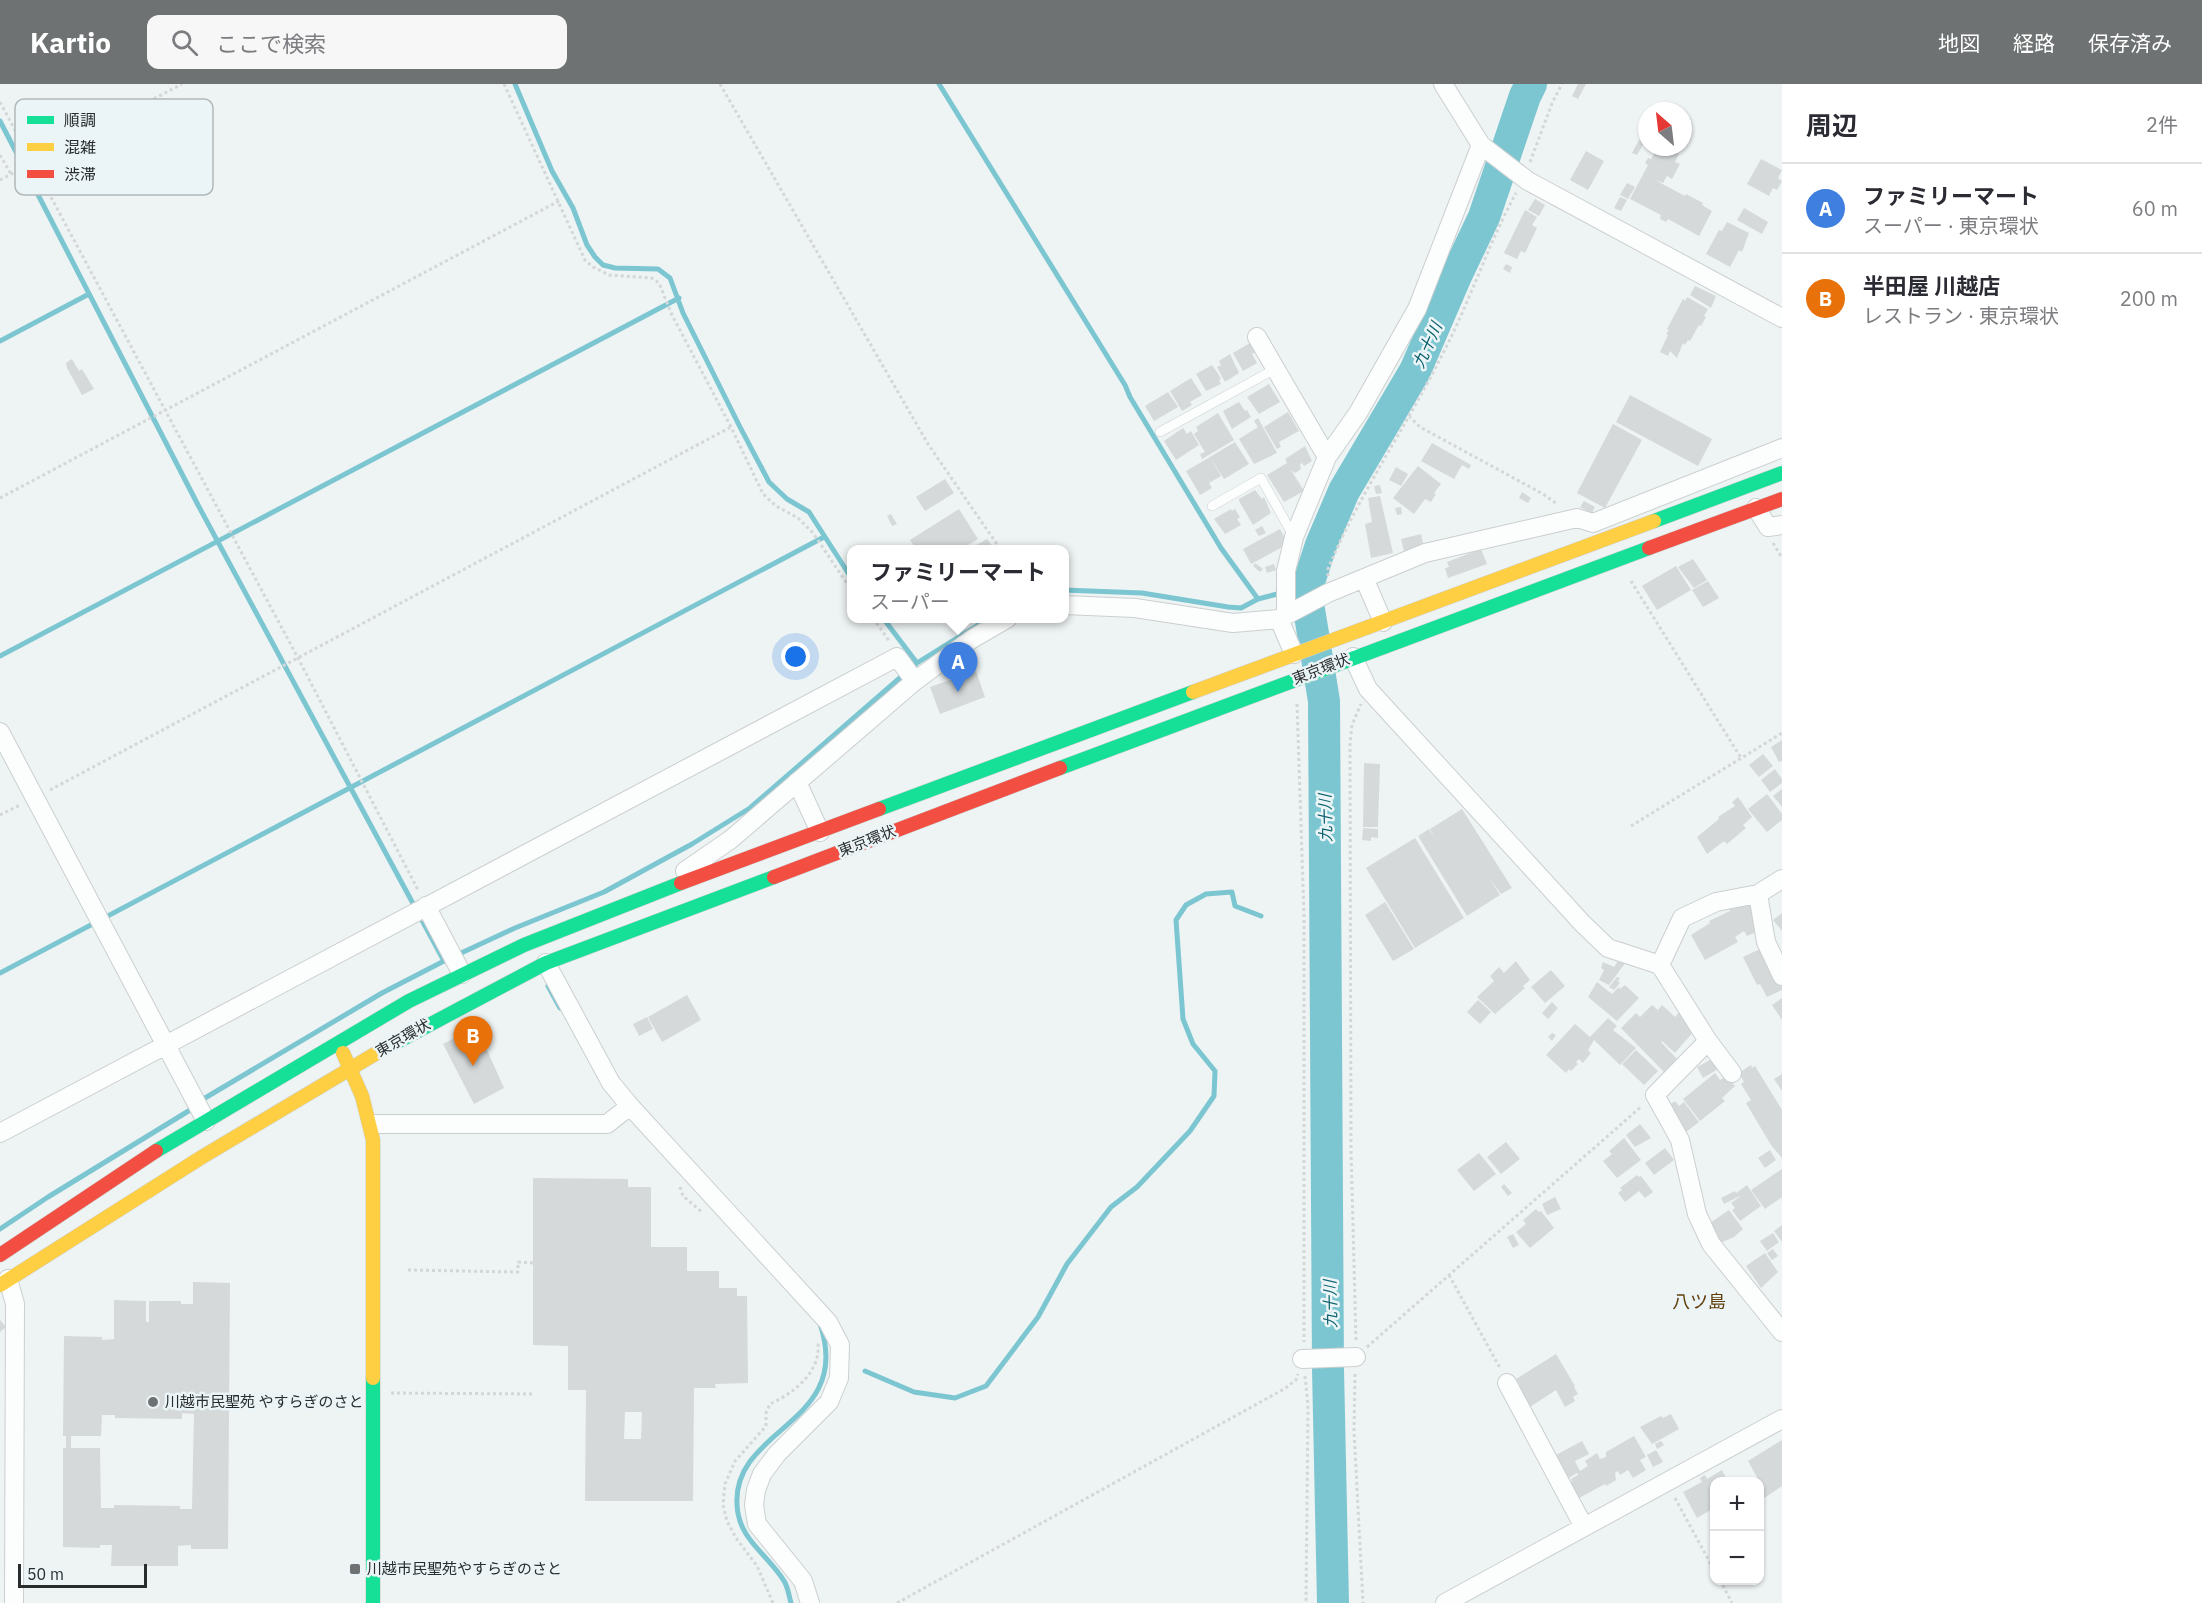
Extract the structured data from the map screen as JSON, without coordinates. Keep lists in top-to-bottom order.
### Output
{
  "streets": {
    "main road": ["東京環状"]
  },
  "districts": ["八ツ島"],
  "water": ["九十川"],
  "places": {
    "other": ["川越市民聖苑 やすらぎのさと"],
    "transit": ["川越市民聖苑やすらぎのさと"]
  },
  "legend": ["順調", "混雑", "渋滞"],
  "scale_bar": "50 m",
  "north": "top left",
  "page": {
    "header": "Kartio",
    "search": "ここで検索",
    "nav": ["地図", "経路", "保存済み"],
    "heading": ["周辺", "2件"],
    "list": [
      {
        "mark": "A",
        "name": "ファミリーマート",
        "note": "スーパー · 東京環状",
        "value": "60 m"
      },
      {
        "mark": "B",
        "name": "半田屋 川越店",
        "note": "レストラン · 東京環状",
        "value": "200 m"
      }
    ],
    "popup": ["ファミリーマート", "スーパー"],
    "pins": ["A", "B"],
    "map_buttons": ["+", "−"],
    "scale": "50 m"
  }
}
